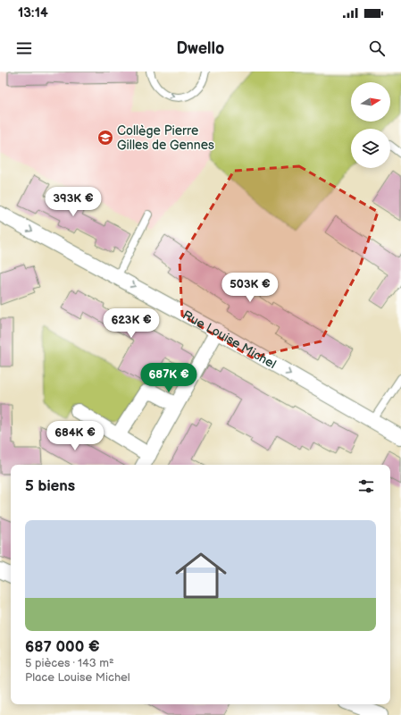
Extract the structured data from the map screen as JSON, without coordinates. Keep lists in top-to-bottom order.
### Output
{
  "streets": {
    "street": ["Rue Louise Michel"]
  },
  "one_way": ["Rue Louise Michel"],
  "places": {
    "school or university": ["Collège Pierre Gilles de Gennes"]
  },
  "north": "right",
  "page": {
    "status": "13:14",
    "header": "Dwello",
    "price": [
      "393K €",
      "503K €",
      "623K €",
      "687K €",
      "684K €"
    ],
    "heading": "5 biens",
    "list": [
      {
        "name": "687 000 €",
        "note": "5 pièces · 143 m² · Place Louise Michel"
      }
    ]
  }
}
